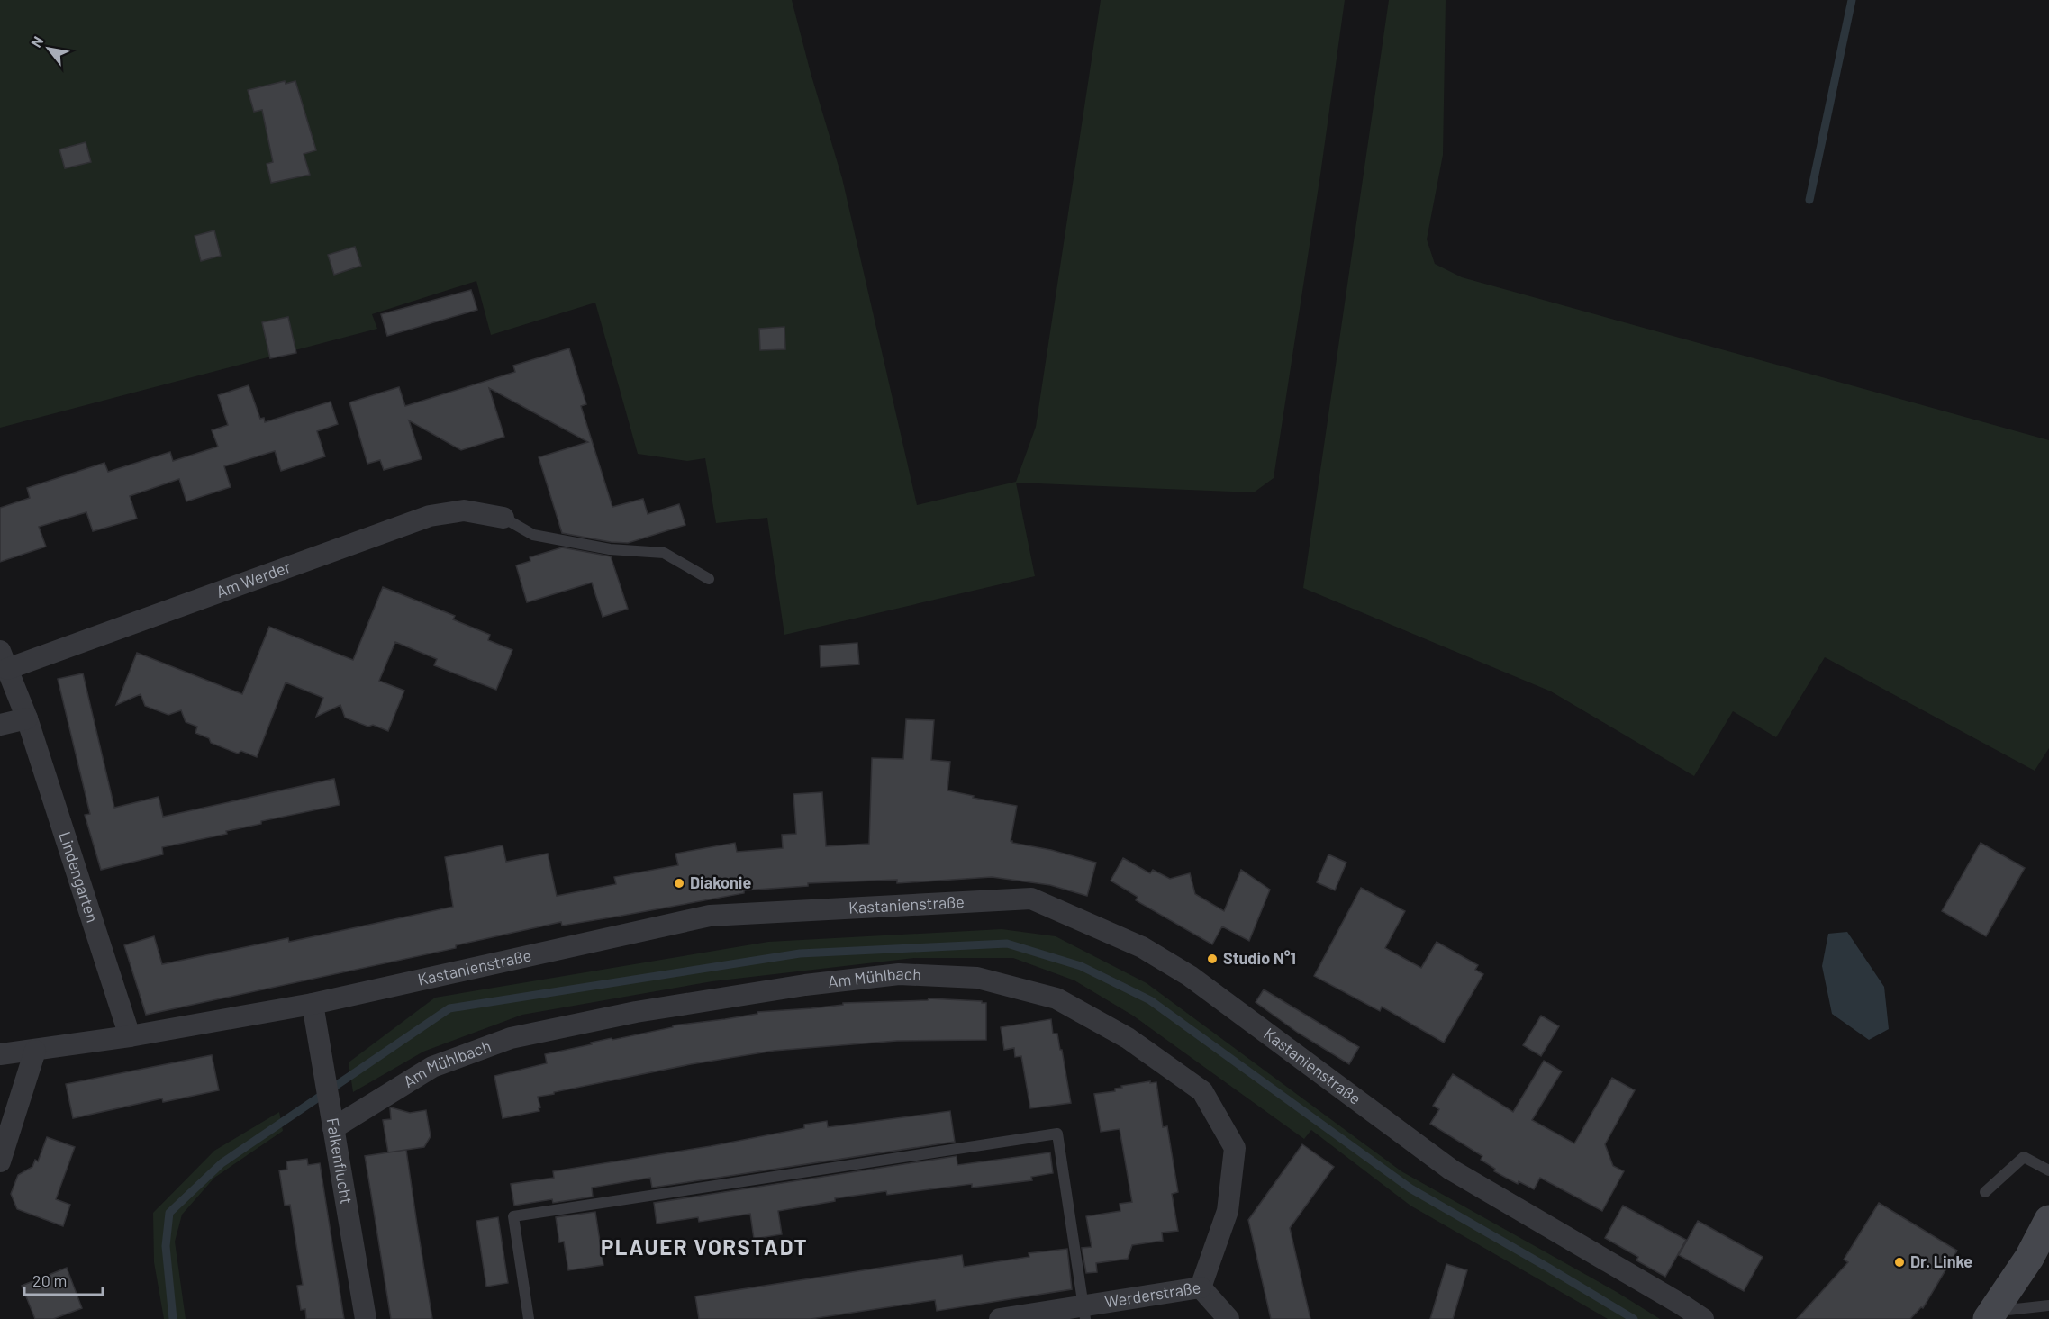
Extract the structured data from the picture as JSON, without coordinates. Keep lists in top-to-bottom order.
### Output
{
  "streets": {
    "street": [
      "Am Werder",
      "Lindengarten",
      "Kastanienstraße",
      "Am Mühlbach",
      "Falkenflucht",
      "Werderstraße"
    ]
  },
  "crossings": [
    ["Am Werder", "Lindengarten"],
    ["Lindengarten", "Kastanienstraße"],
    ["Kastanienstraße", "Falkenflucht"],
    ["Am Mühlbach", "Falkenflucht"],
    ["Am Mühlbach", "Werderstraße"]
  ],
  "districts": ["PLAUER VORSTADT"],
  "places": ["Diakonie", "Studio N°1", "Dr. Linke"],
  "scale_bar": "20 m",
  "north": "top left"
}
